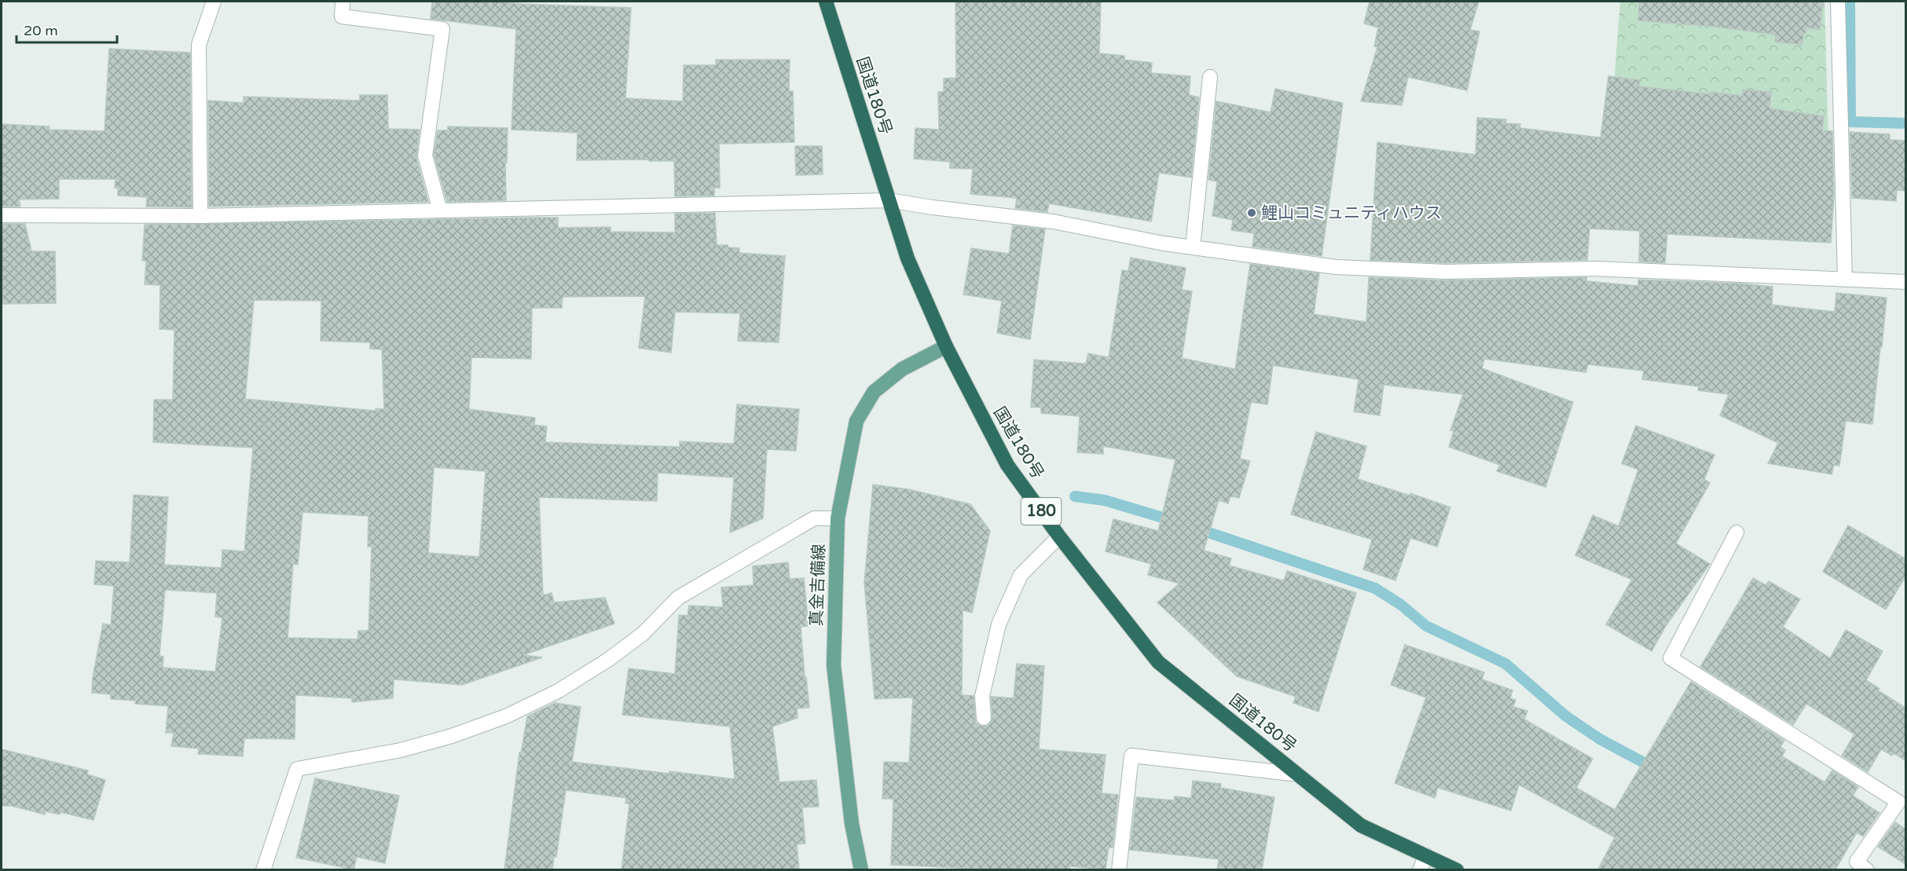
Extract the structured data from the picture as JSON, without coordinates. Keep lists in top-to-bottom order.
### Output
{
  "streets": {
    "highway": ["国道180号", "180"],
    "main road": ["真金吉備線"]
  },
  "crossings": [
    ["国道180号", "真金吉備線"]
  ],
  "places": ["鯉山コミュニティハウス"],
  "scale_bar": "20 m"
}
